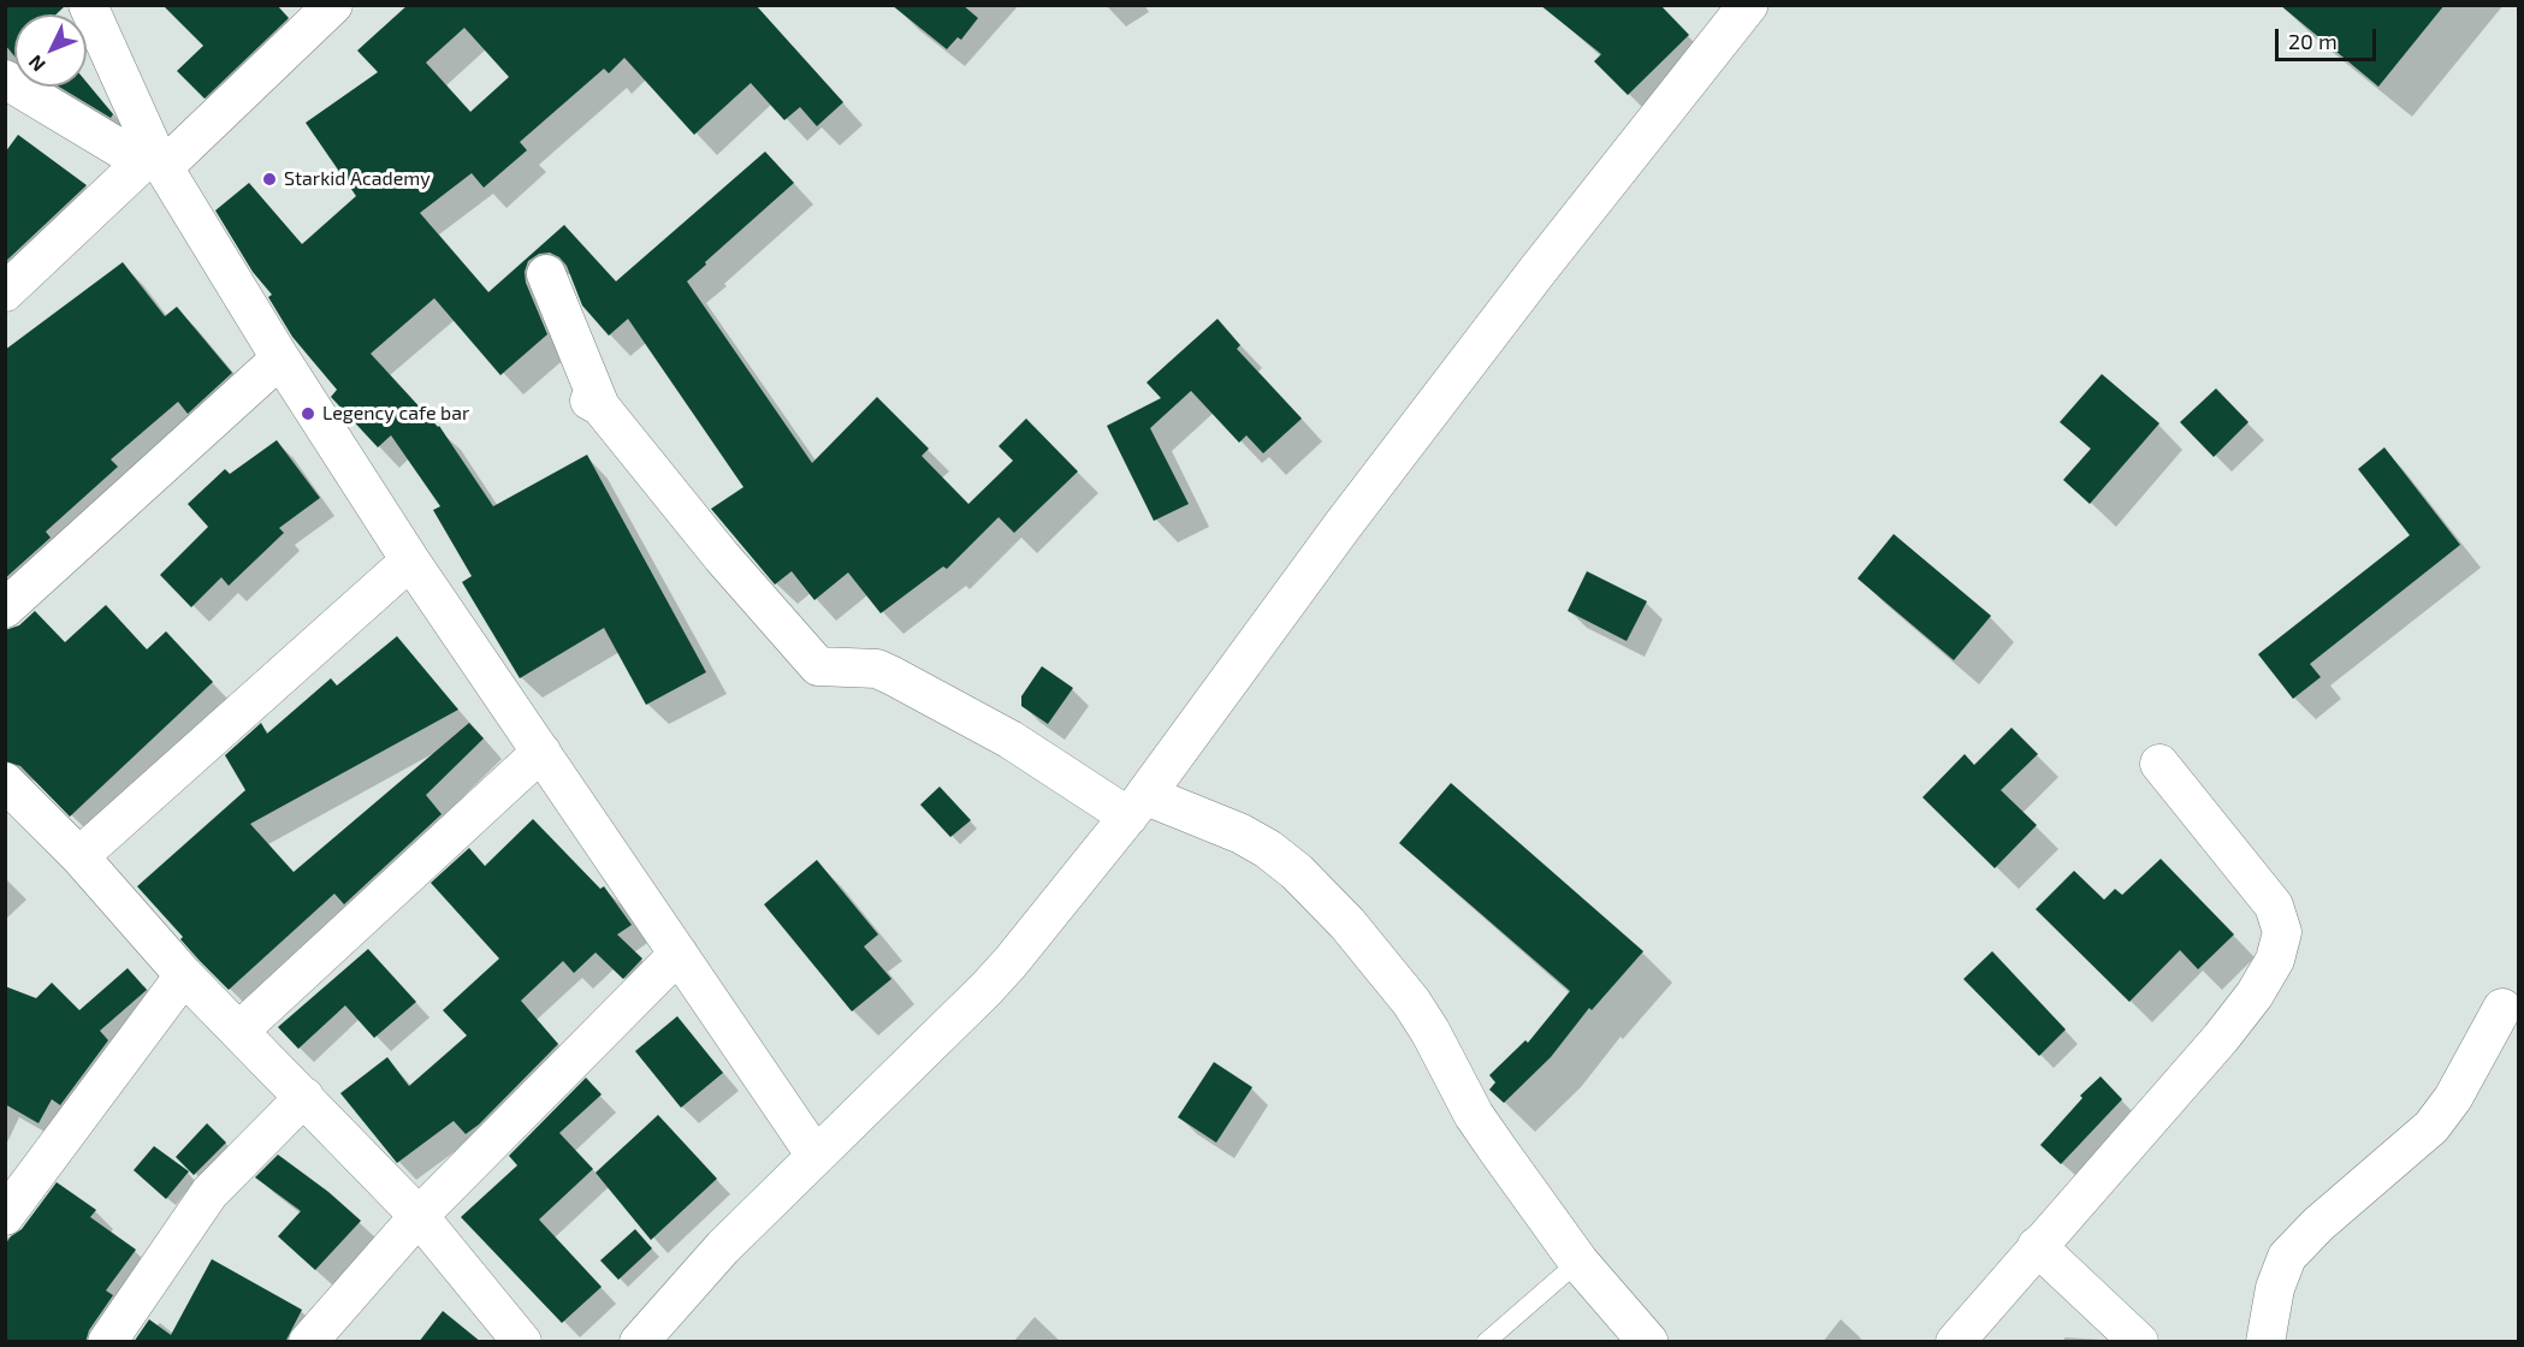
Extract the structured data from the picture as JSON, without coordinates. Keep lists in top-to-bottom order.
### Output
{
  "places": ["Starkid Academy", "Legency cafe bar"],
  "scale_bar": "20 m",
  "north": "bottom left"
}
